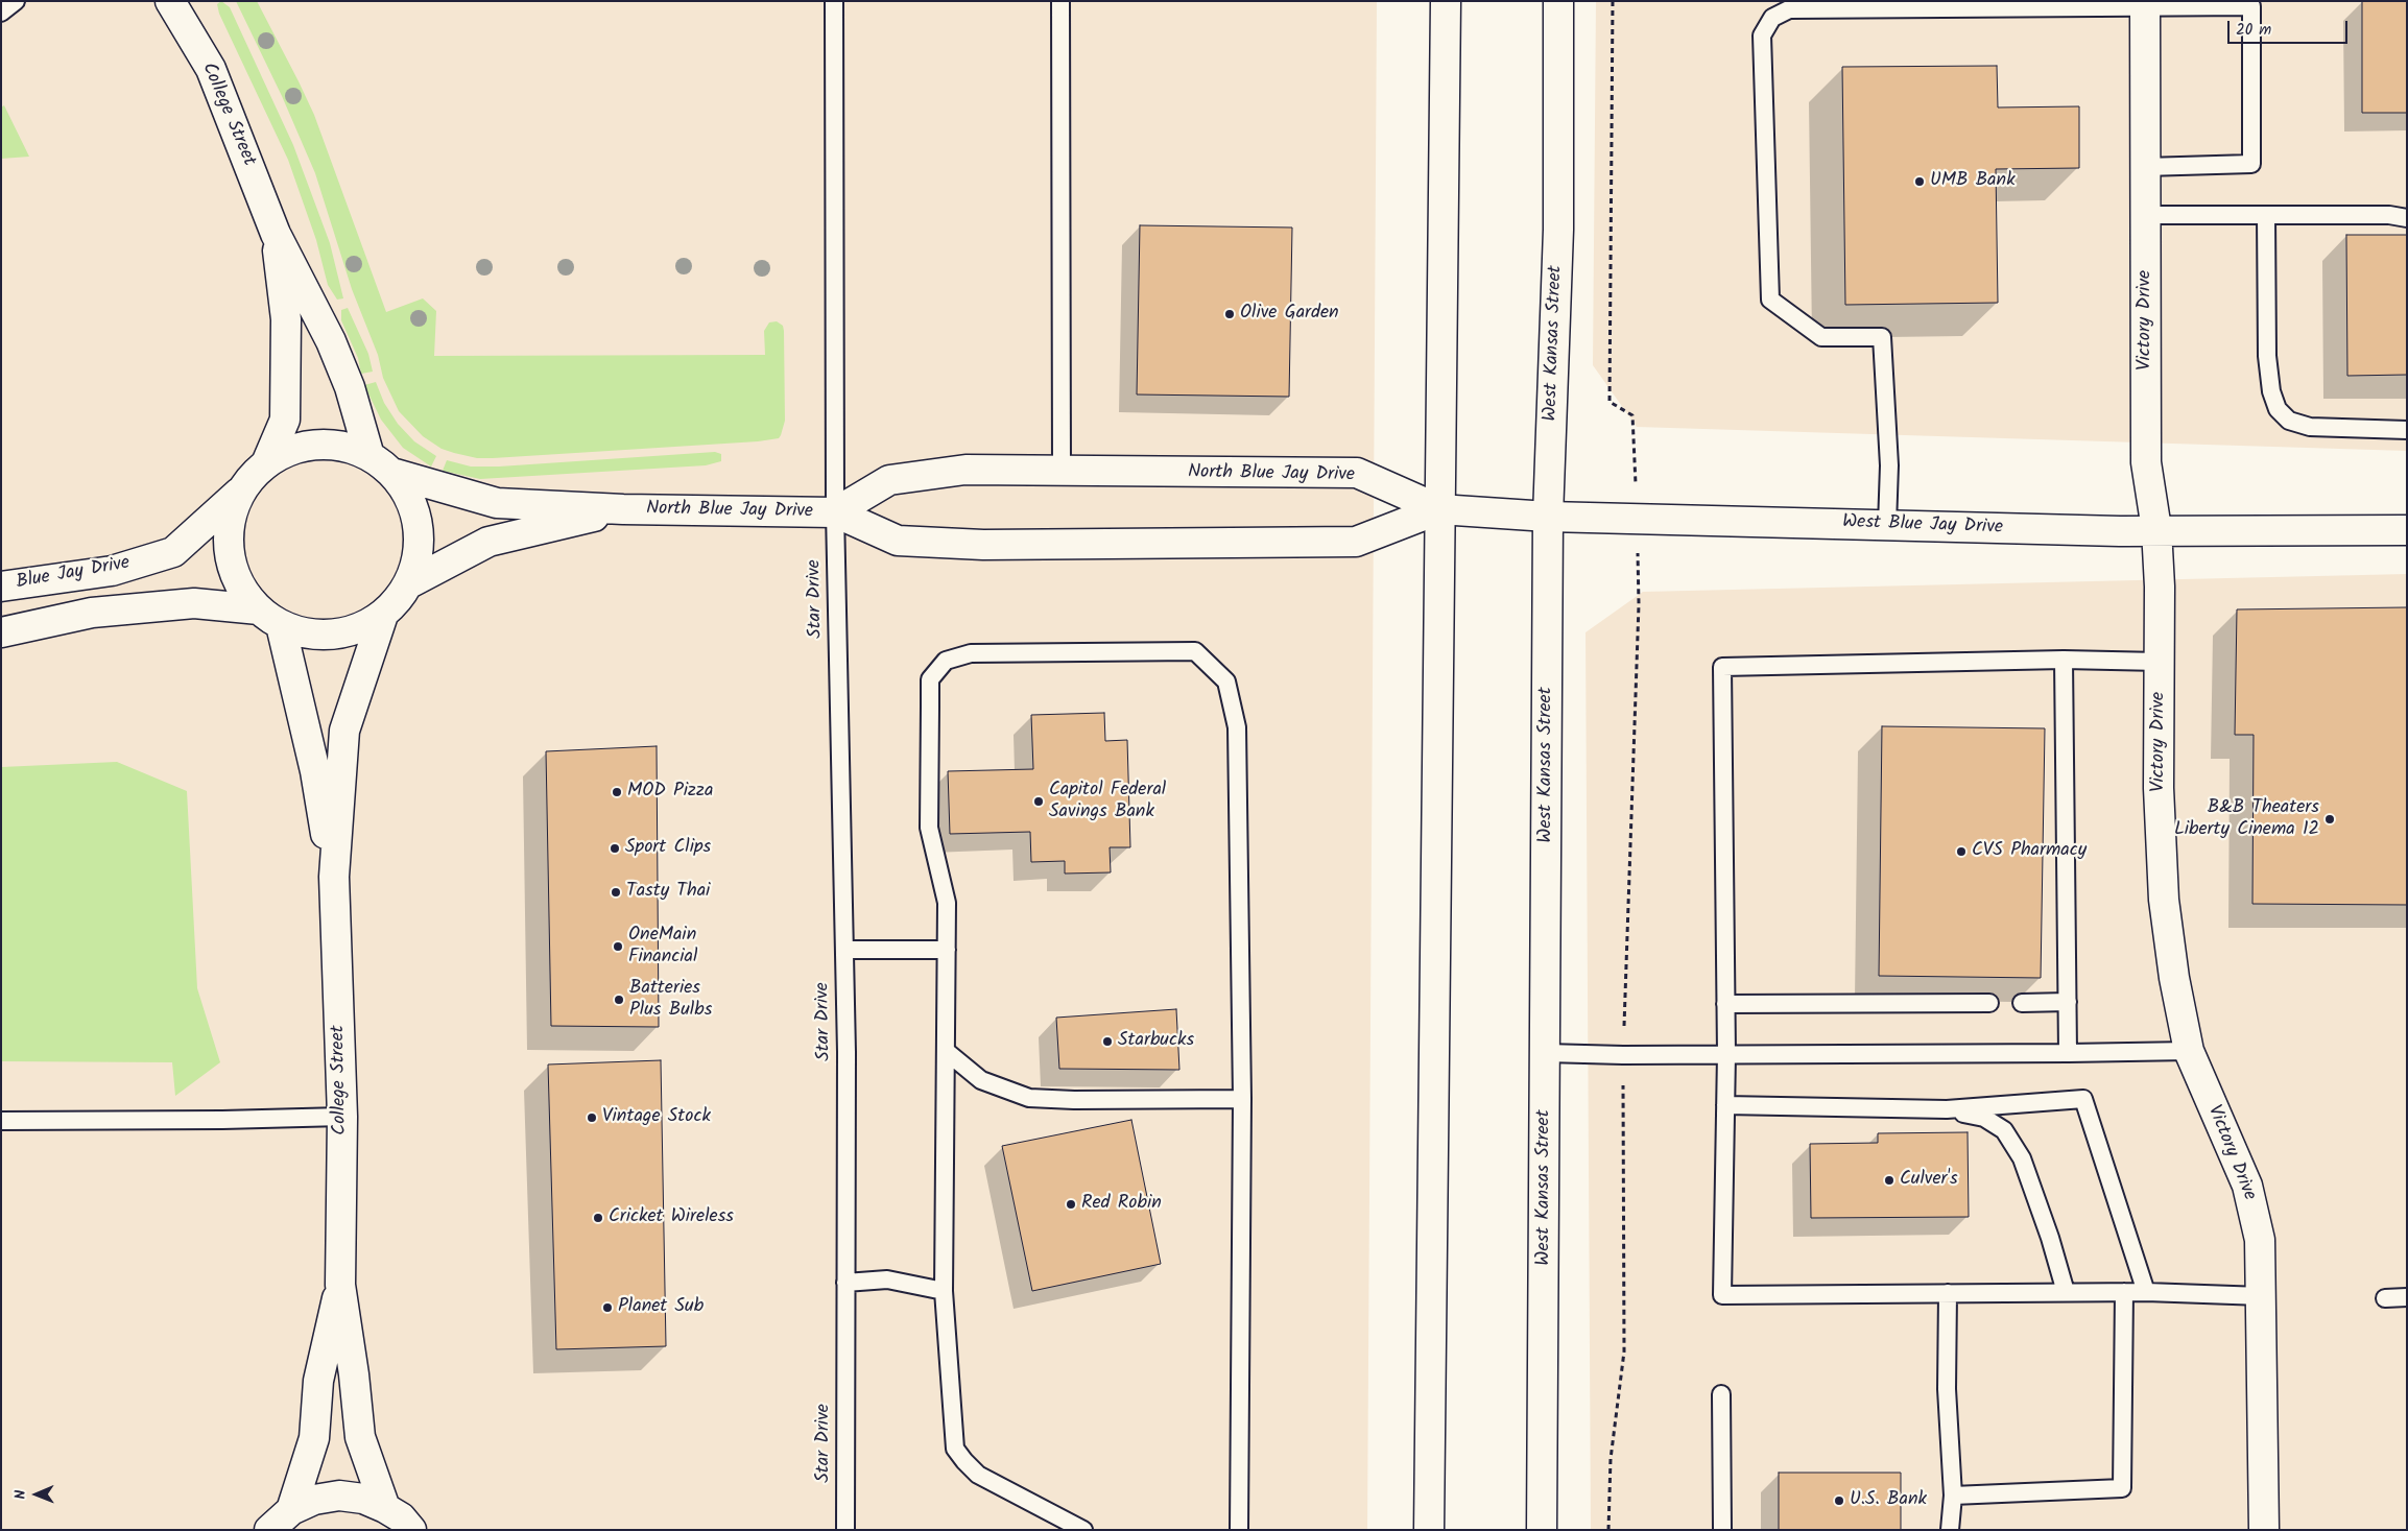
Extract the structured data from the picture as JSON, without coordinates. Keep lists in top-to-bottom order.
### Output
{
  "streets": {
    "main road": [
      "College Street",
      "Victory Drive",
      "West Kansas Street",
      "North Blue Jay Drive",
      "West Blue Jay Drive",
      "Blue Jay Drive"
    ],
    "lane": ["Star Drive"]
  },
  "crossings": [
    ["College Street", "North Blue Jay Drive"],
    ["Victory Drive", "West Blue Jay Drive"],
    ["West Kansas Street", "West Blue Jay Drive"],
    ["North Blue Jay Drive", "West Blue Jay Drive"],
    ["North Blue Jay Drive", "Star Drive"]
  ],
  "places": [
    "UMB Bank",
    "Olive Garden",
    "MOD Pizza",
    "Capitol Federal Savings Bank",
    "B&B Theaters Liberty Cinema 12",
    "Sport Clips",
    "CVS Pharmacy",
    "Tasty Thai",
    "OneMain Financial",
    "Batteries Plus Bulbs",
    "Starbucks",
    "Vintage Stock",
    "Culver's",
    "Red Robin",
    "Cricket Wireless",
    "Planet Sub",
    "U.S. Bank"
  ],
  "scale_bar": "20 m",
  "north": "left"
}
